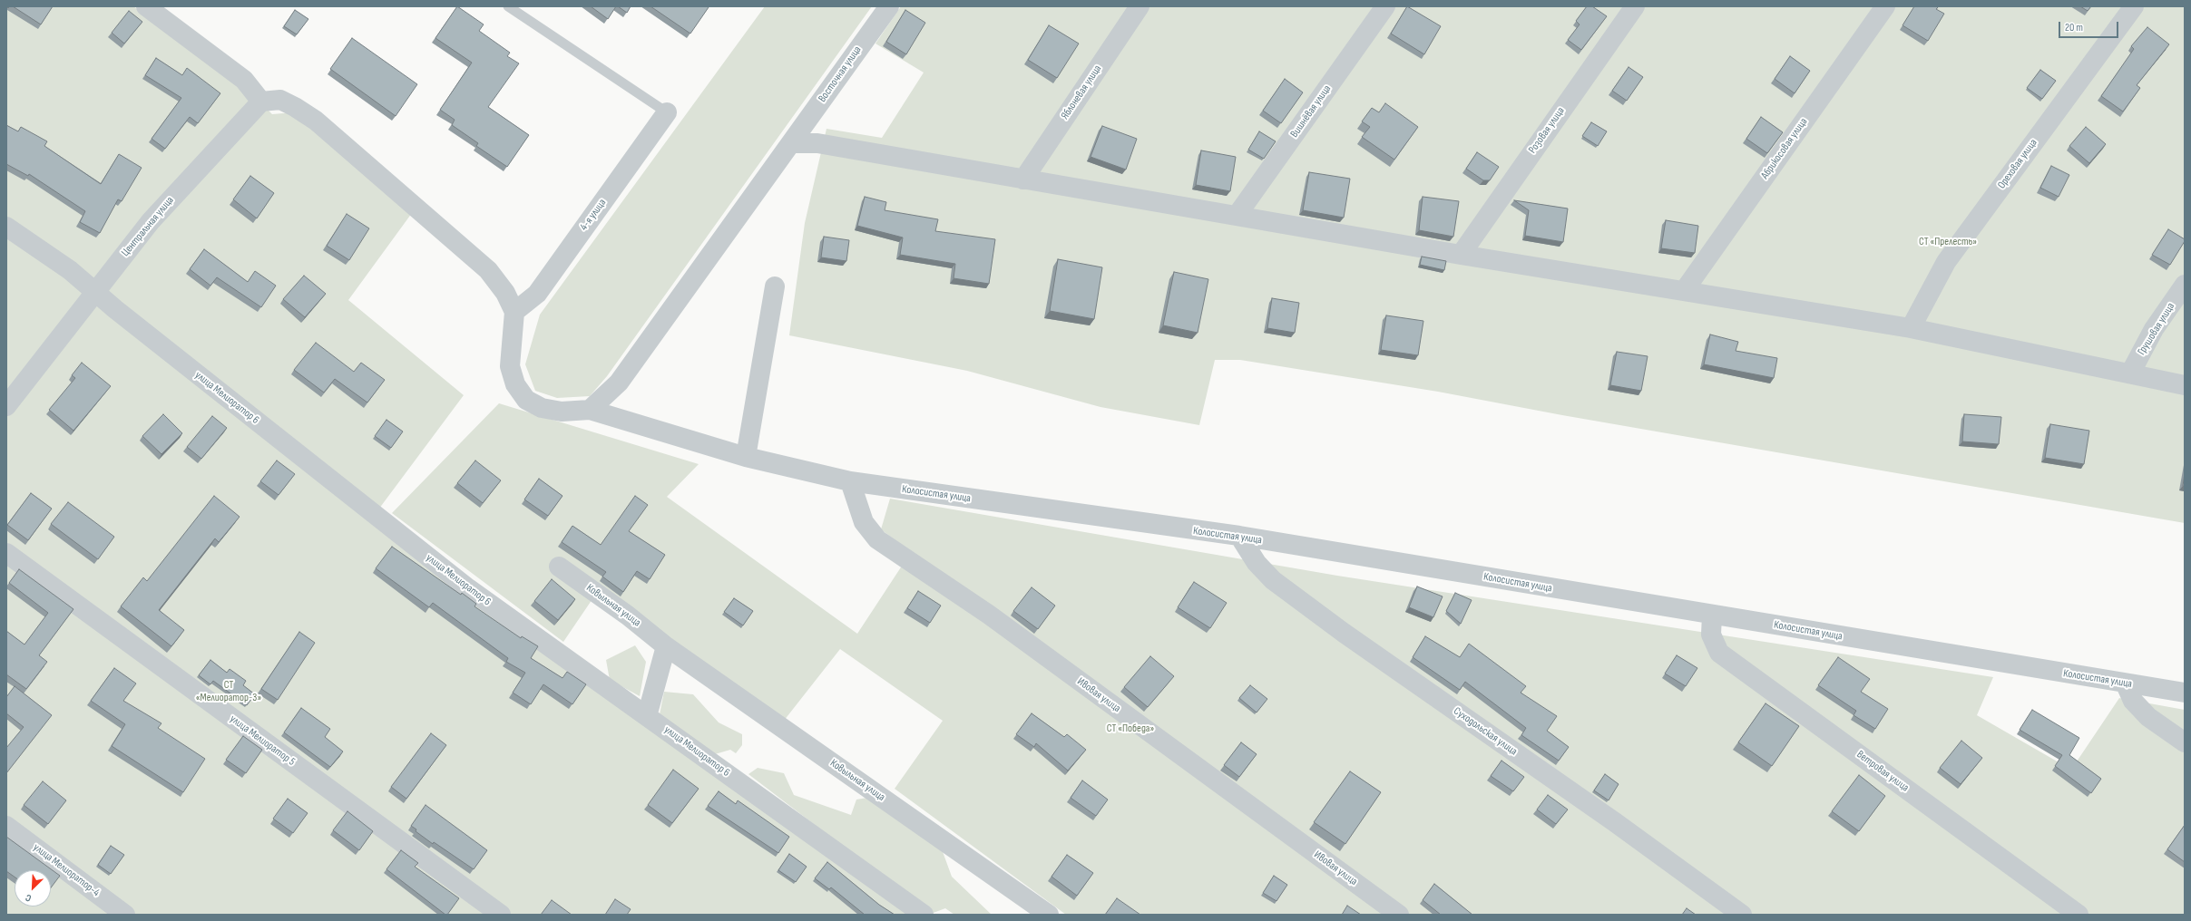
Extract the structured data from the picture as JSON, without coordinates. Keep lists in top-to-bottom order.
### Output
{
  "streets": {
    "street": [
      "Восточная улица",
      "Яблоневая улица",
      "Вишнёвая улица",
      "Розовая улица",
      "Абрикосовая улица",
      "Ореховая улица",
      "4-я улица",
      "Центральная улица",
      "Грушовая улица",
      "улица Мелиоратор 6",
      "Колосистая улица",
      "Ковыльная улица",
      "Ивовая улица",
      "Суходольская улица",
      "улица Мелиоратор 5",
      "Ветровая улица",
      "улица Мелиоратор-4"
    ]
  },
  "crossings": [
    ["Восточная улица", "Колосистая улица"],
    ["Центральная улица", "улица Мелиоратор 6"],
    ["Колосистая улица", "Ивовая улица"],
    ["Колосистая улица", "Суходольская улица"],
    ["Колосистая улица", "Ветровая улица"]
  ],
  "parks": ["СТ «Прелесть»", "СТ «Мелиоратор-3»", "СТ «Победа»"],
  "scale_bar": "20 m",
  "north": "bottom left"
}
